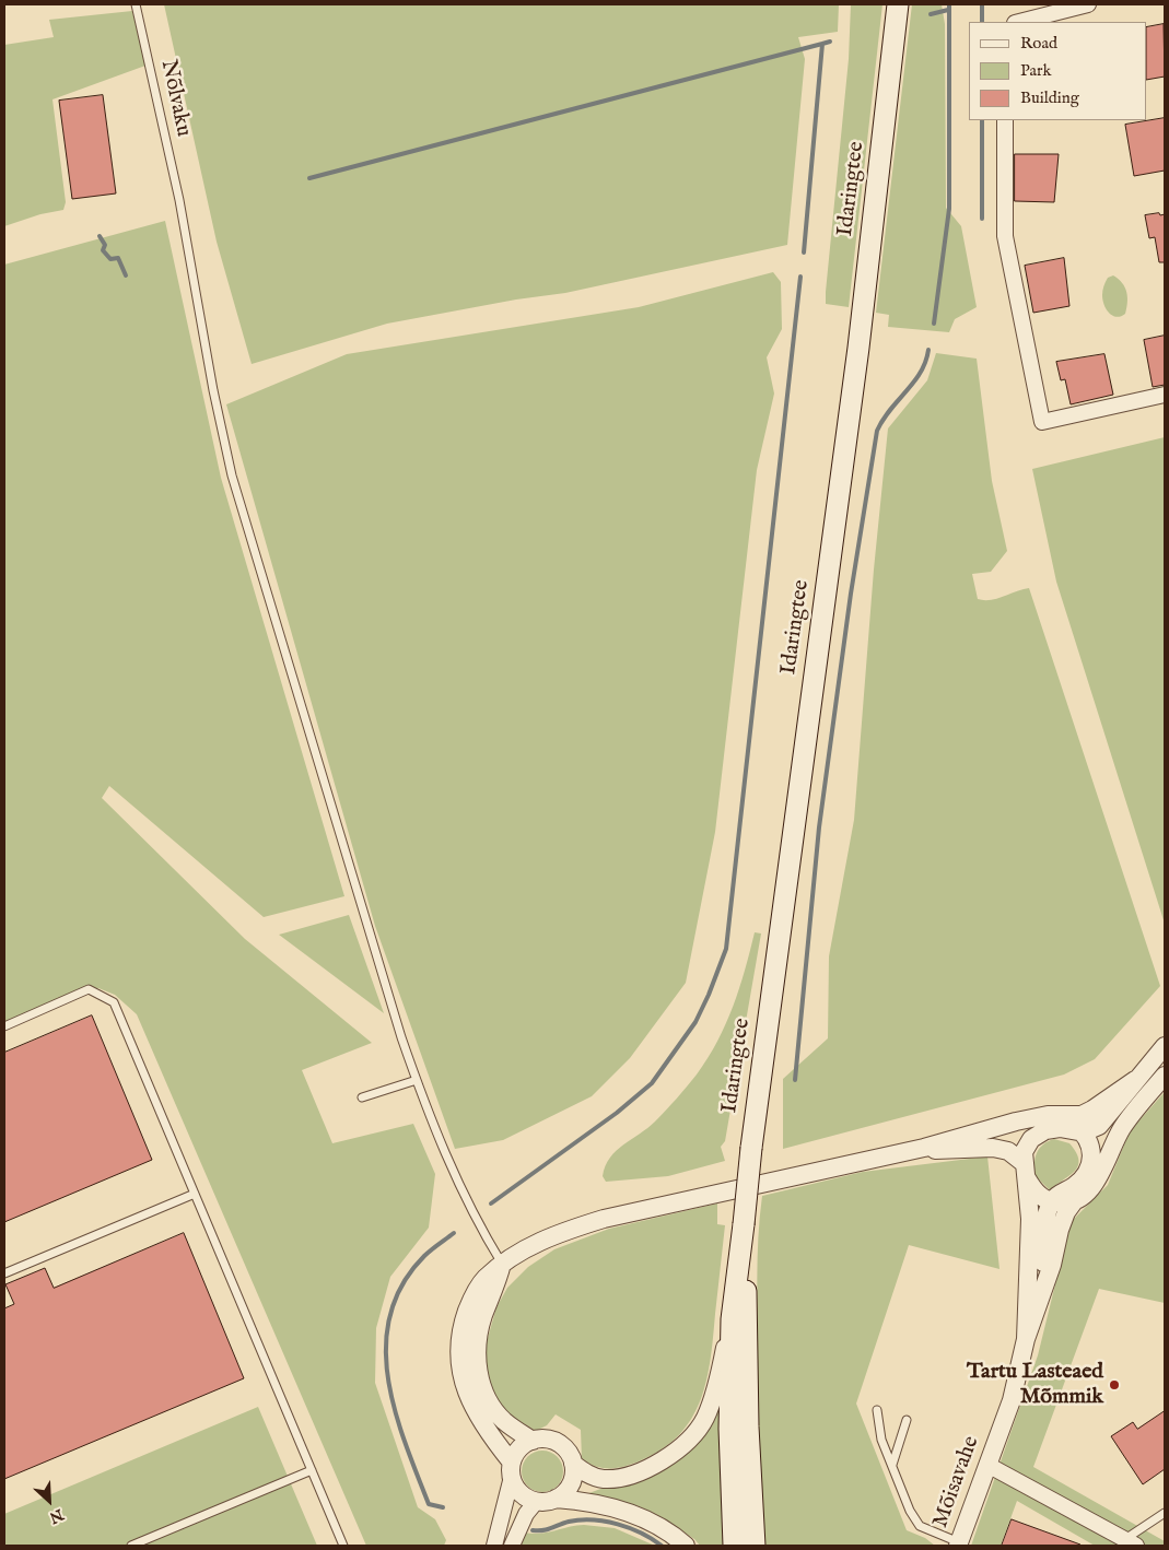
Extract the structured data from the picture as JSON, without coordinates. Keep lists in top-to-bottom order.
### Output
{
  "streets": {
    "main road": ["Idaringtee"],
    "street": ["Mõisavahe"],
    "lane": ["Nõlvaku"]
  },
  "places": ["Tartu Lasteaed Mõmmik"],
  "legend": ["Road", "Park", "Building"],
  "north": "bottom right"
}
